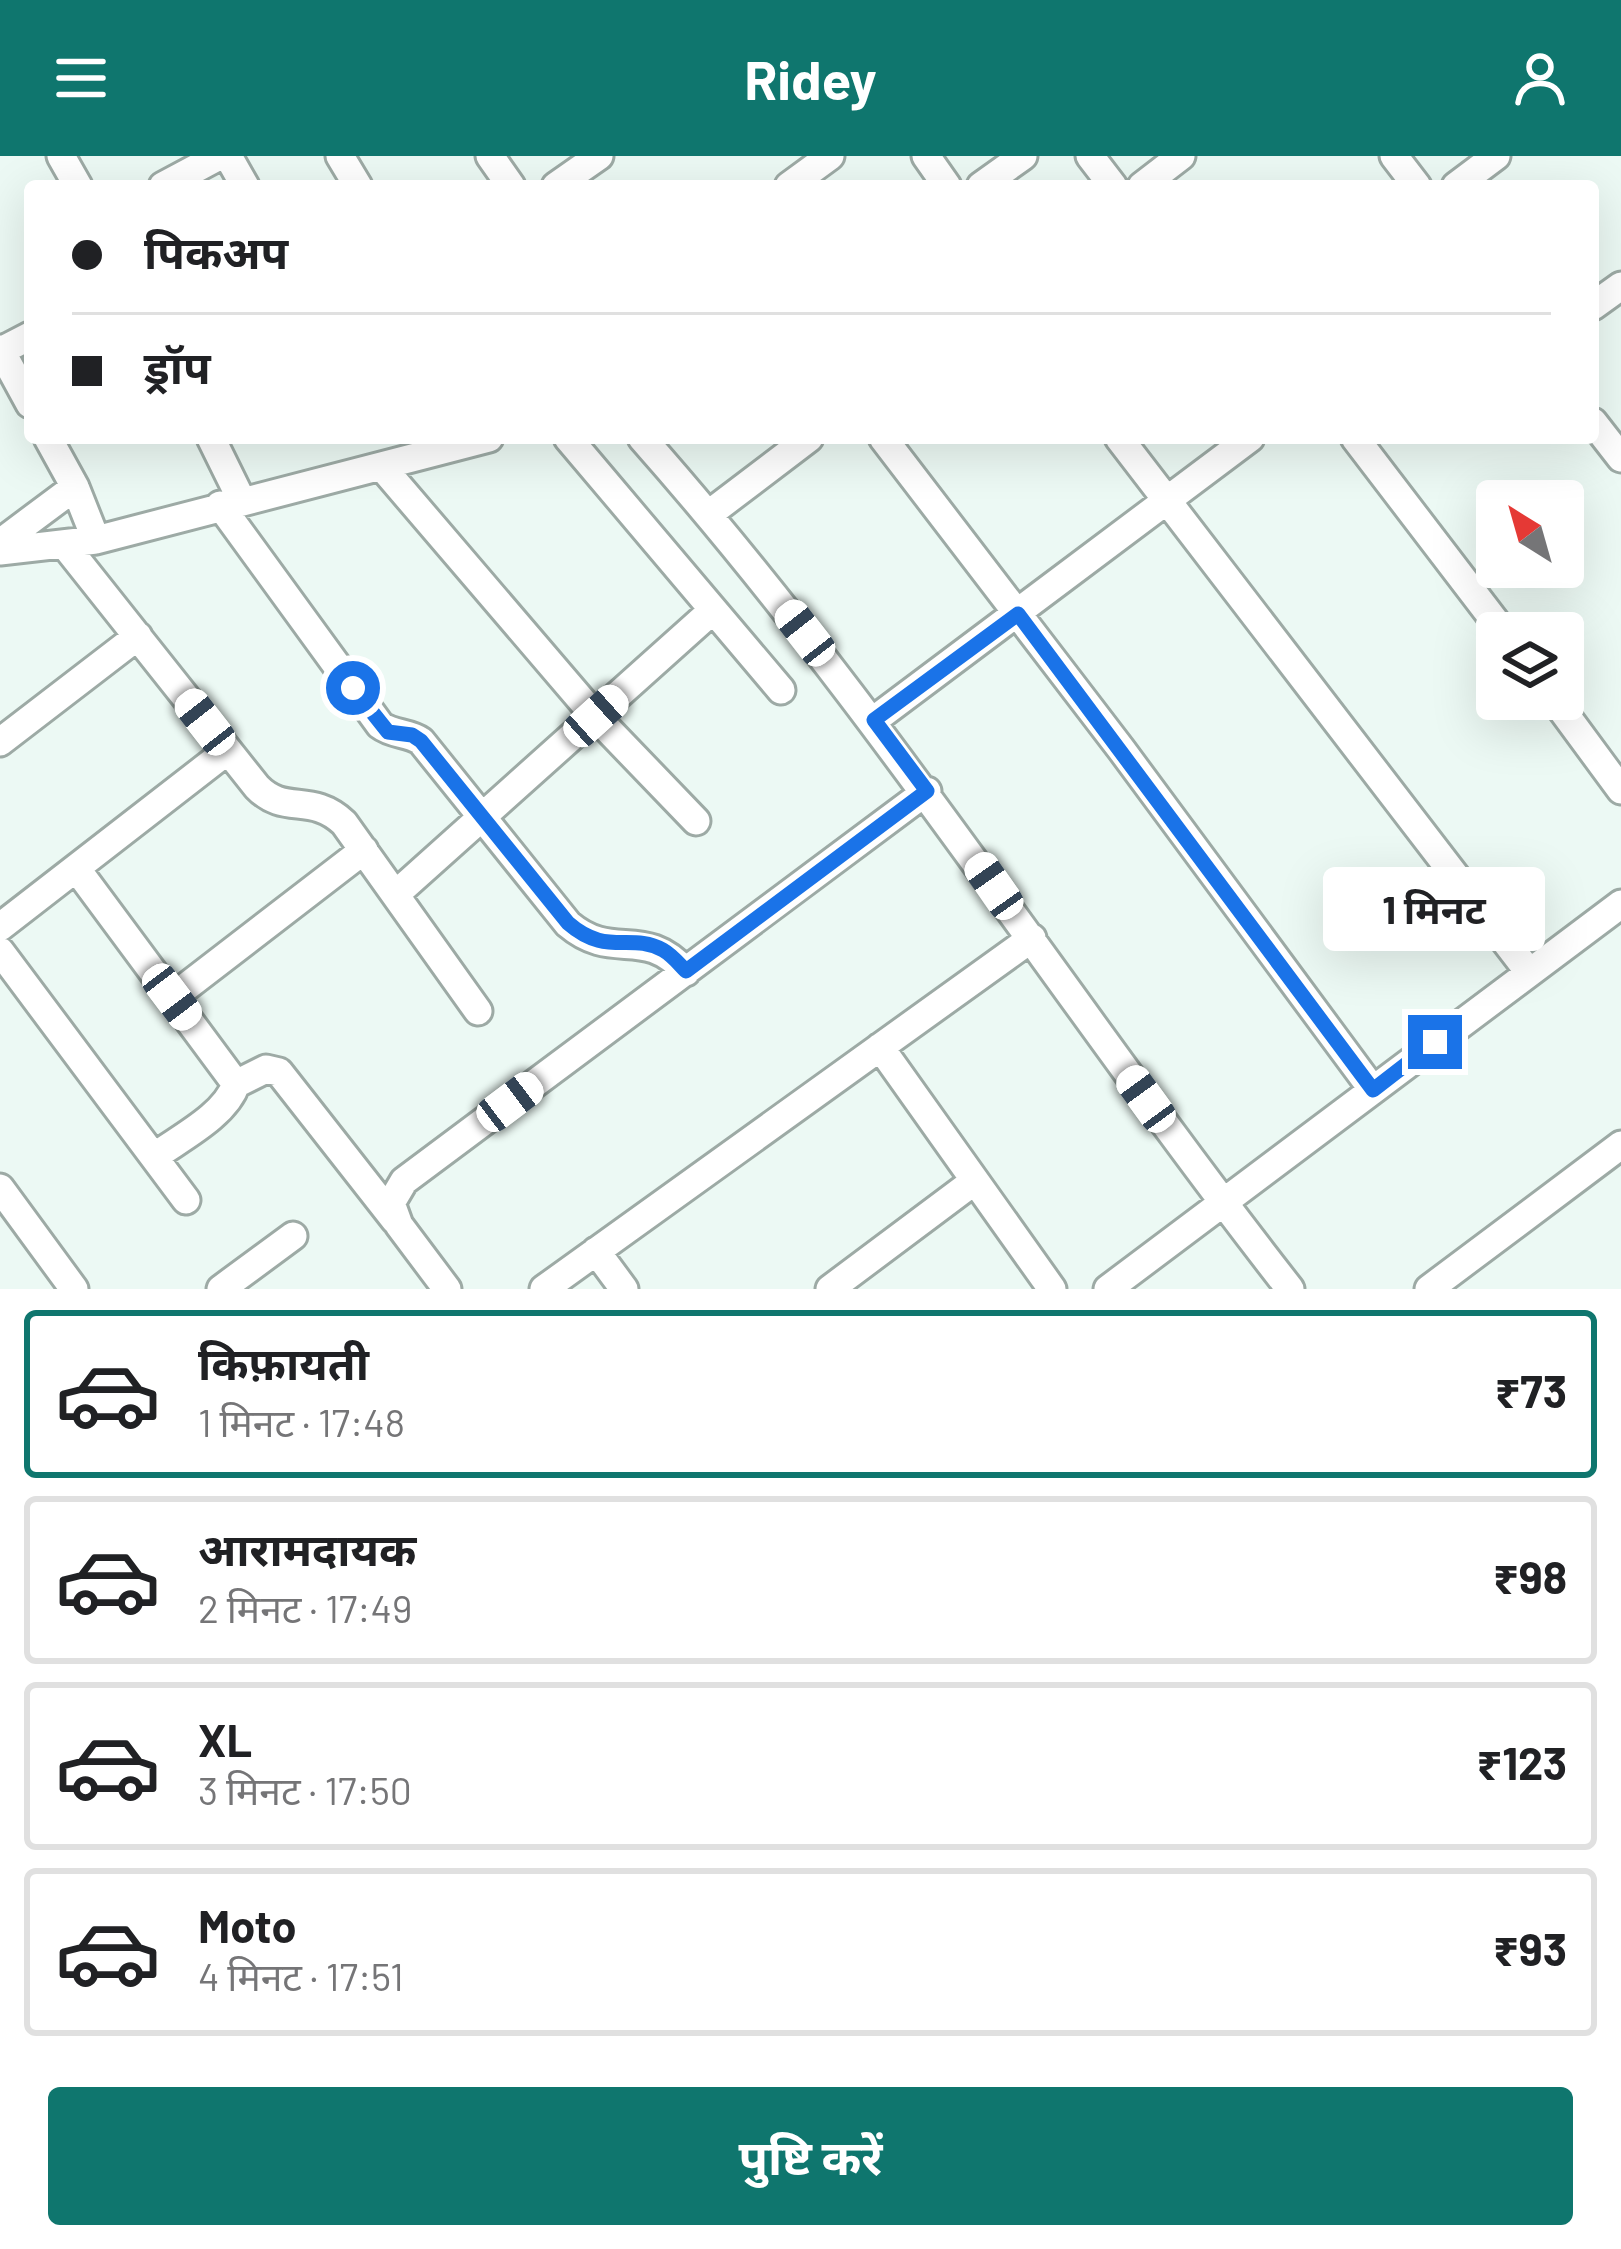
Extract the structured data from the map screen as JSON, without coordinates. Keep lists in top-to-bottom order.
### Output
{
  "north": "top left",
  "page": {
    "header": "Ridey",
    "banner": ["पिकअप", "ड्रॉप"],
    "bubble": "1 मिनट",
    "list": [
      {
        "name": "किफ़ायती",
        "note": "1 मिनट · 17:48",
        "value": "₹73"
      },
      {
        "name": "आरामदायक",
        "note": "2 मिनट · 17:49",
        "value": "₹98"
      },
      {
        "name": "XL",
        "note": "3 मिनट · 17:50",
        "value": "₹123"
      },
      {
        "name": "Moto",
        "note": "4 मिनट · 17:51",
        "value": "₹93"
      }
    ],
    "buttons": "पुष्टि करें"
  }
}
